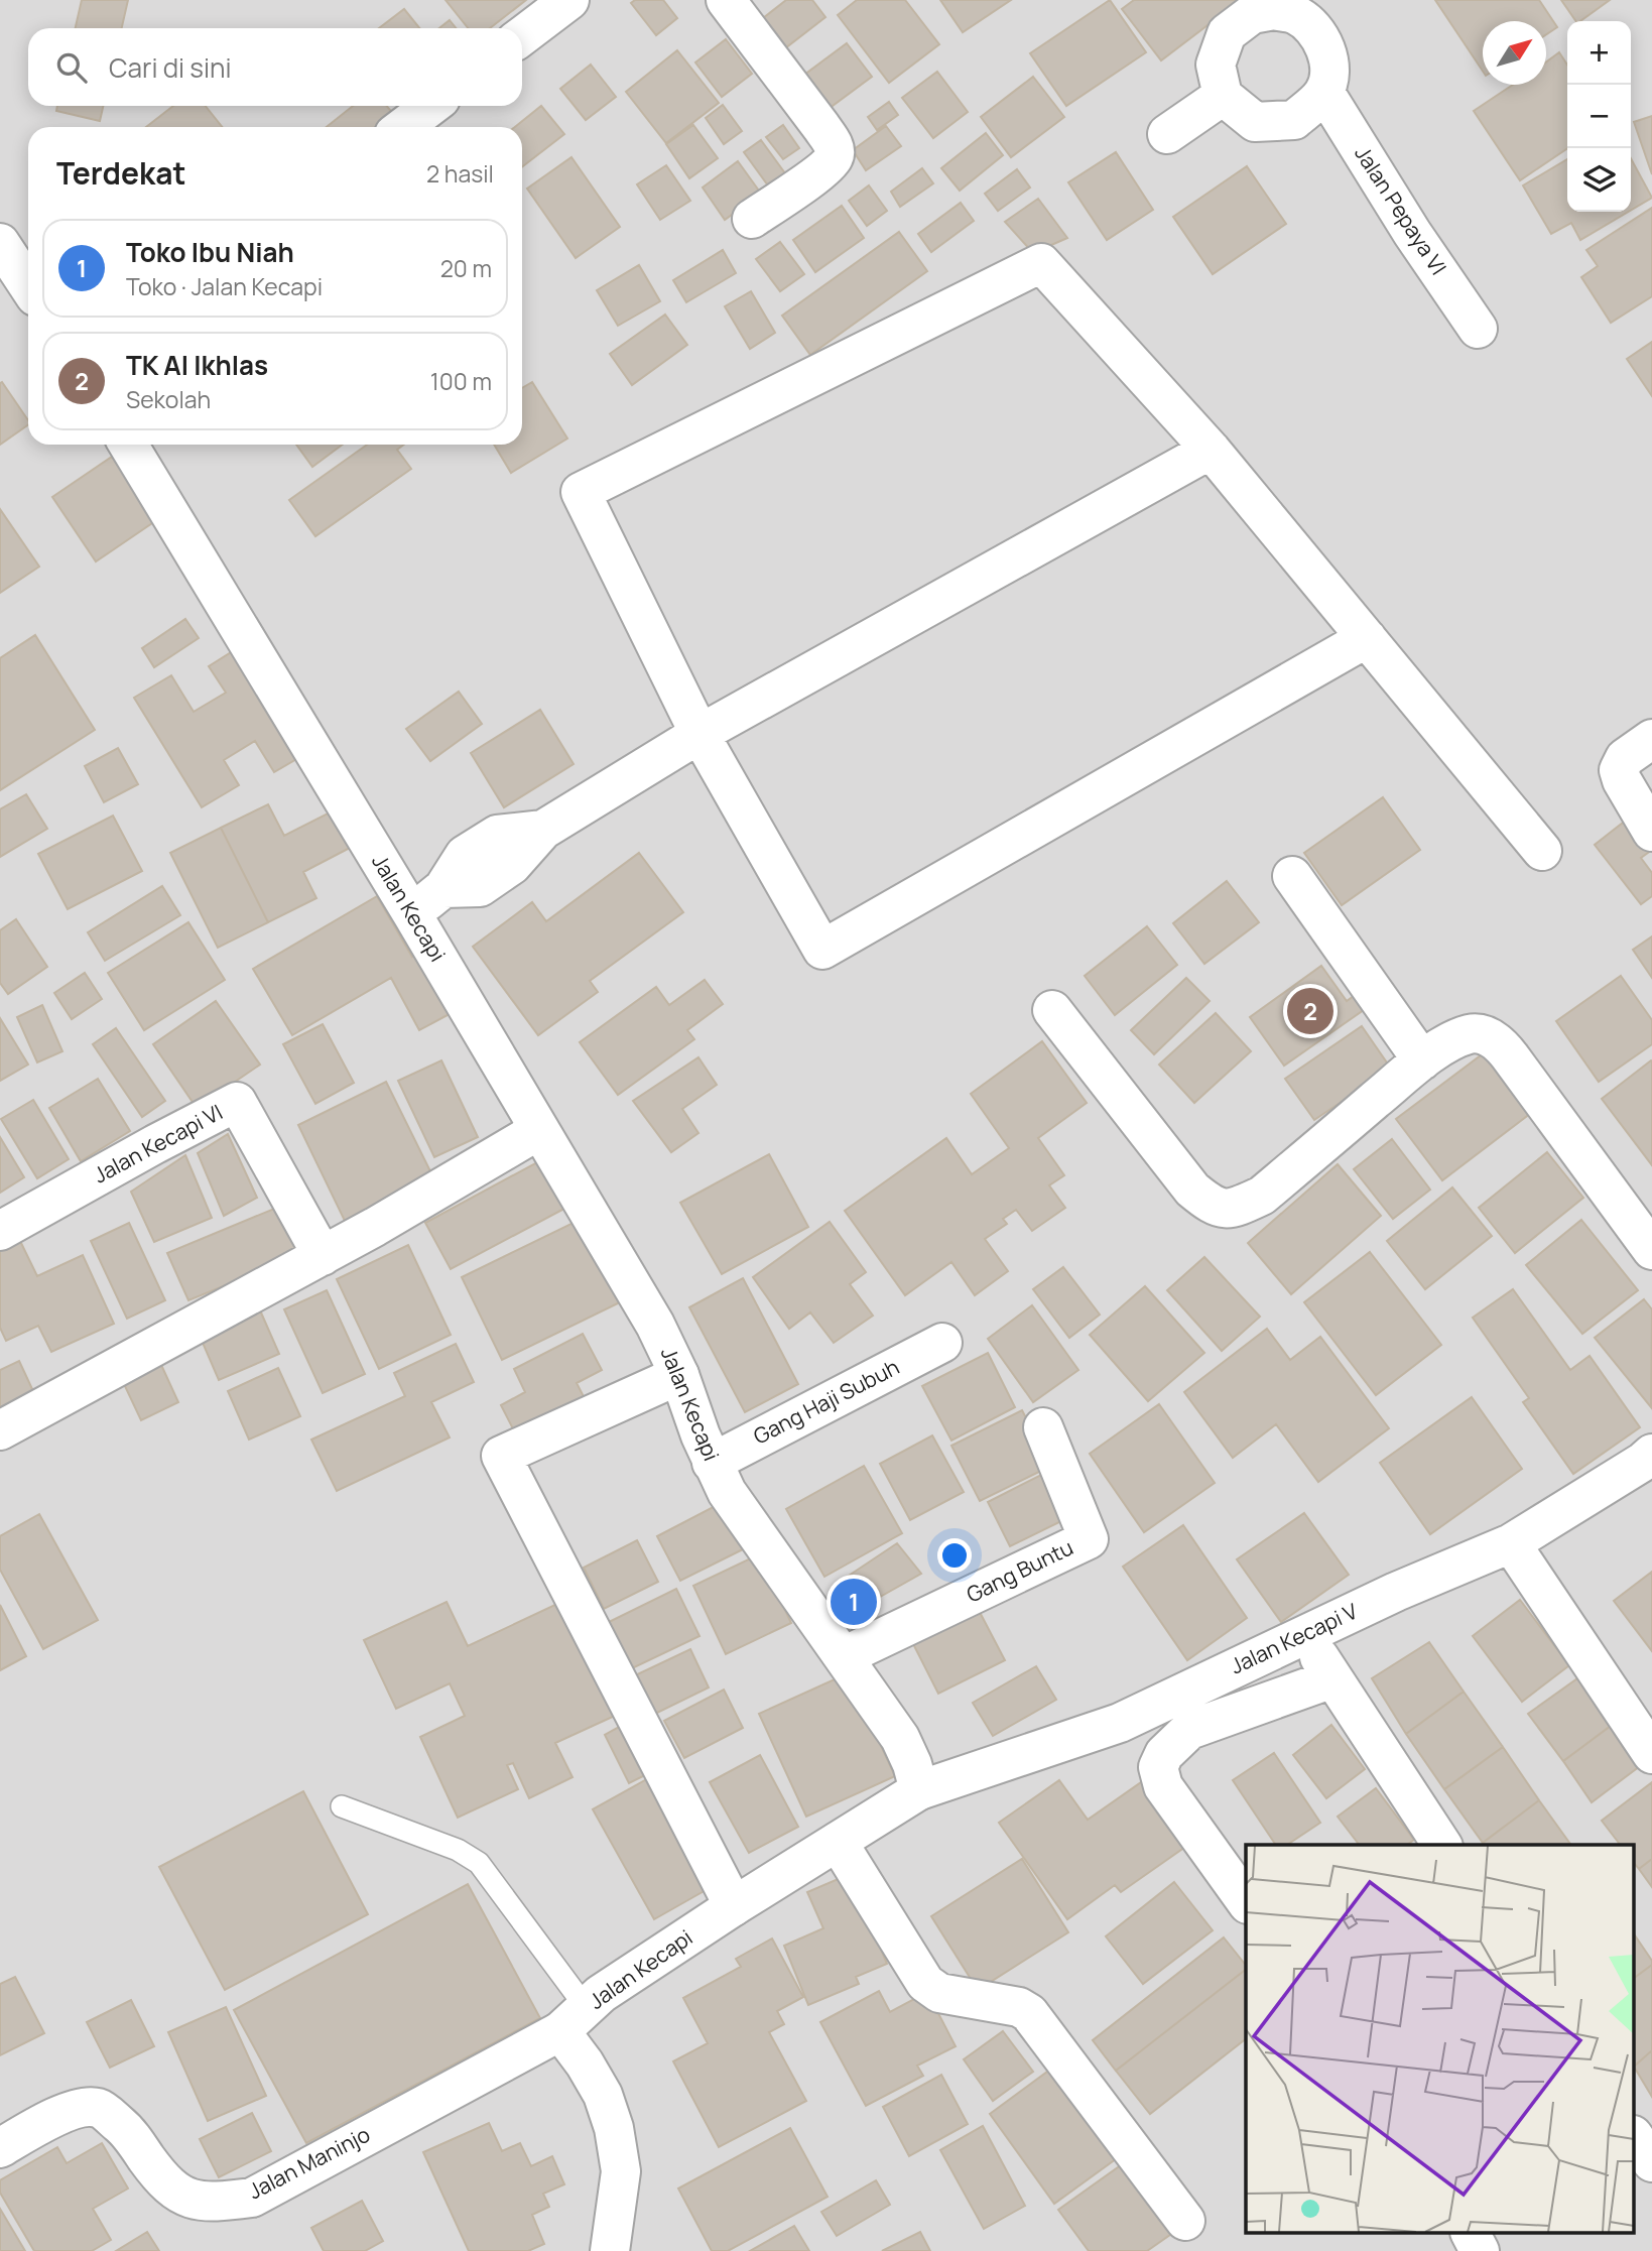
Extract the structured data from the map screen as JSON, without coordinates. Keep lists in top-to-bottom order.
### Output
{
  "streets": {
    "street": [
      "Jalan Pepaya VI",
      "Jalan Kecapi",
      "Jalan Kecapi VI",
      "Gang Haji Subuh",
      "Gang Buntu",
      "Jalan Kecapi V",
      "Jalan Maninjo"
    ]
  },
  "crossings": [
    ["Jalan Kecapi", "Gang Haji Subuh"],
    ["Jalan Kecapi", "Gang Buntu"],
    ["Jalan Kecapi", "Jalan Kecapi V"],
    ["Jalan Kecapi", "Jalan Maninjo"]
  ],
  "north": "top right",
  "page": {
    "map_buttons": ["+", "−"],
    "search": "Cari di sini",
    "heading": ["Terdekat", "2 hasil"],
    "list": [
      {
        "mark": "1",
        "name": "Toko Ibu Niah",
        "note": "Toko · Jalan Kecapi",
        "value": "20 m"
      },
      {
        "mark": "2",
        "name": "TK Al Ikhlas",
        "note": "Sekolah",
        "value": "100 m"
      }
    ],
    "pins": ["2", "1"]
  }
}
